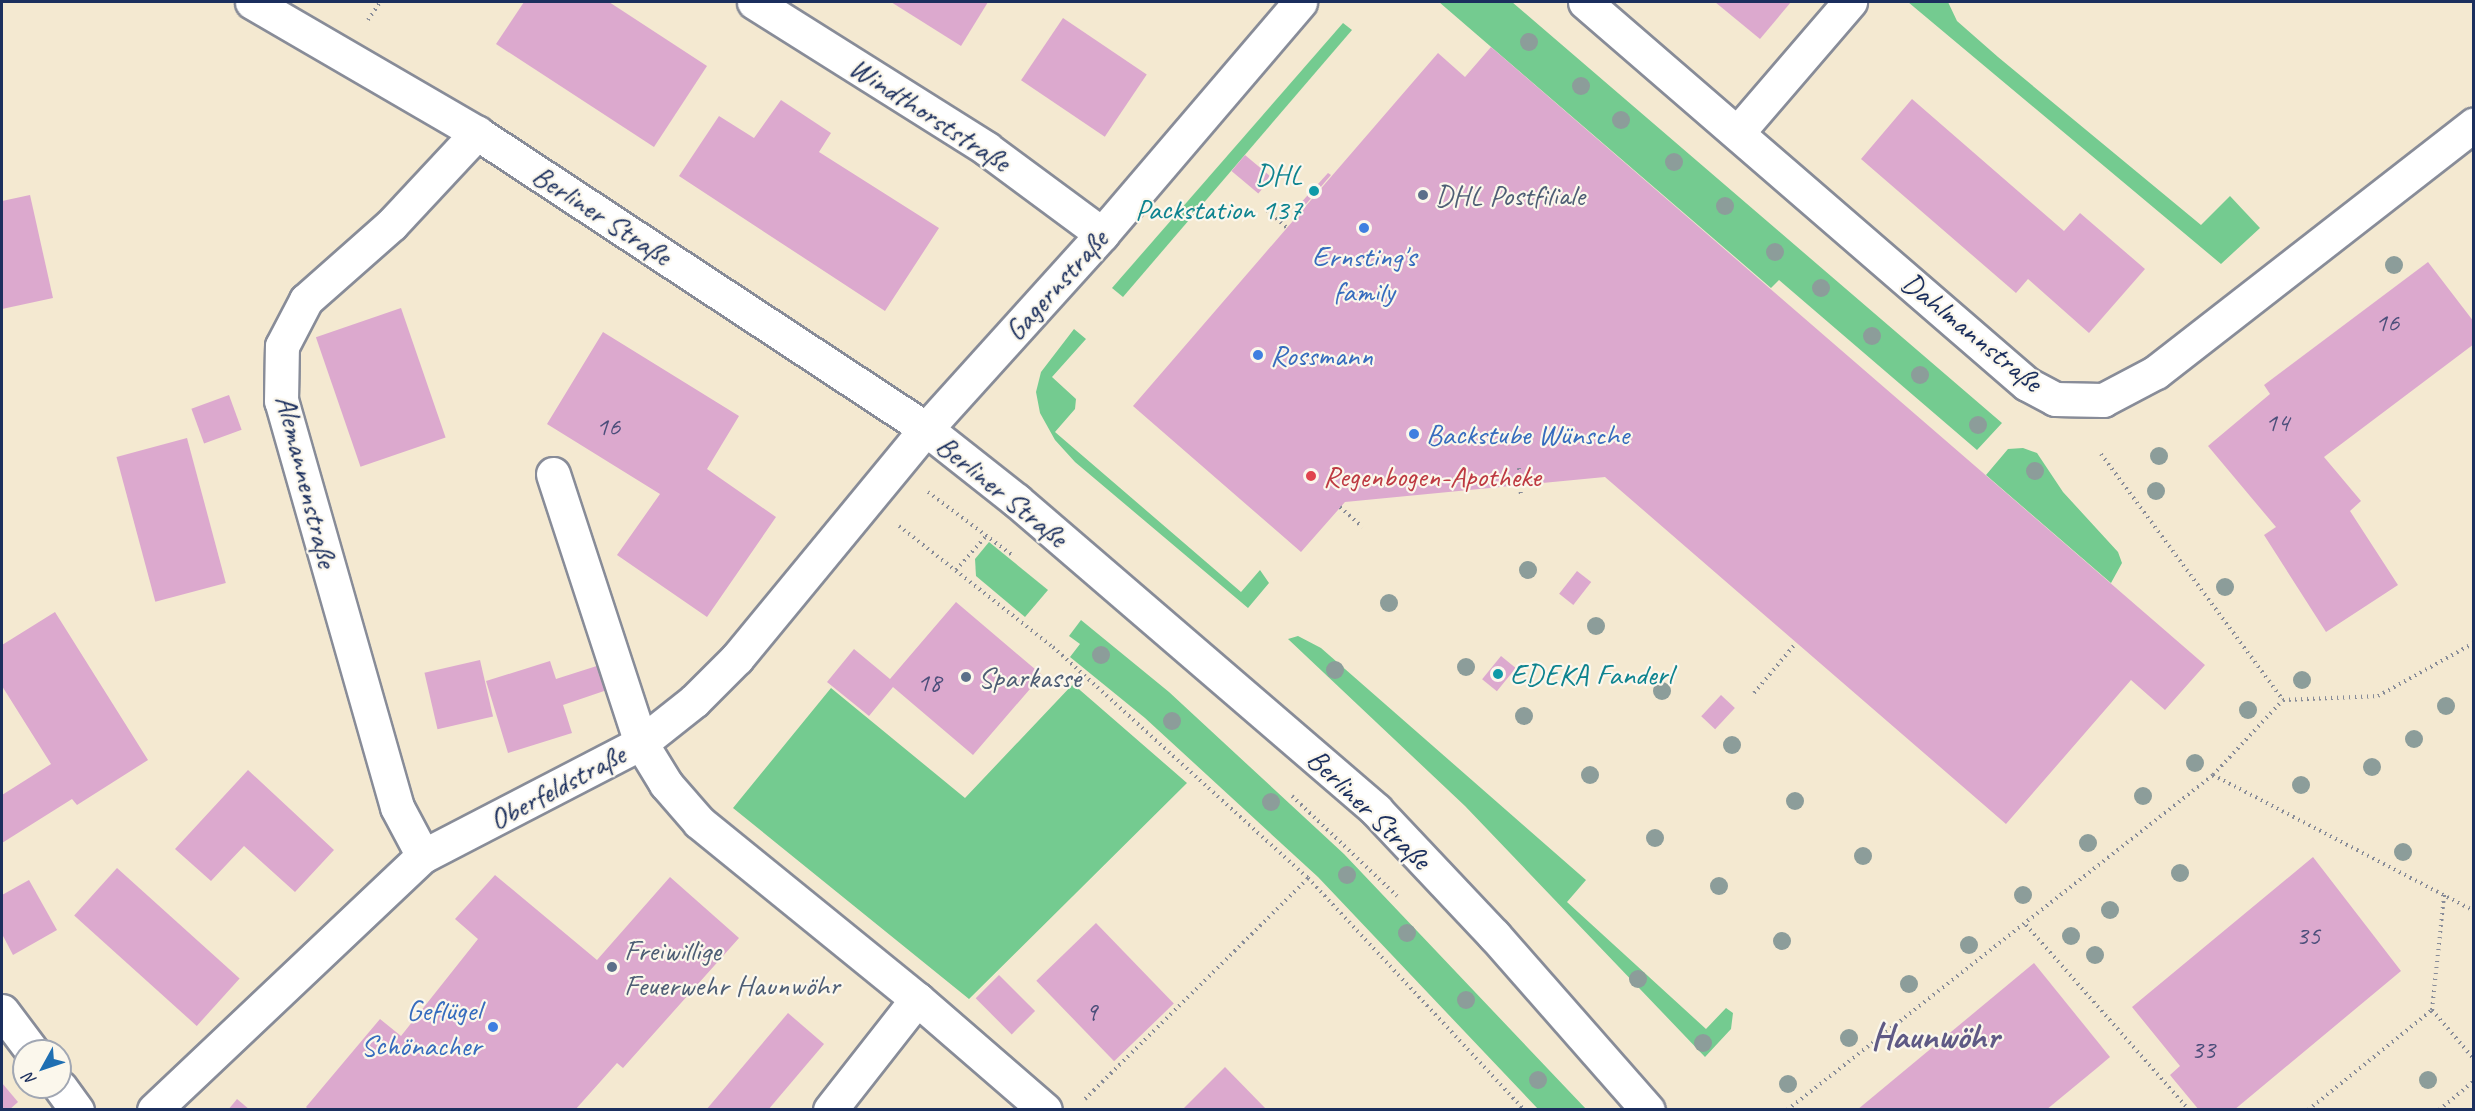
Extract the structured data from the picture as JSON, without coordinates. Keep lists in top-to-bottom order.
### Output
{
  "streets": {
    "street": [
      "Windthorststraße",
      "Berliner Straße",
      "Gagernstraße",
      "Dahlmannstraße",
      "Alemannenstraße",
      "Oberfeldstraße"
    ]
  },
  "crossings": [
    ["Windthorststraße", "Gagernstraße"],
    ["Berliner Straße", "Gagernstraße"],
    ["Berliner Straße", "Alemannenstraße"],
    ["Berliner Straße", "Oberfeldstraße"],
    ["Gagernstraße", "Oberfeldstraße"],
    ["Alemannenstraße", "Oberfeldstraße"]
  ],
  "districts": ["Haunwöhr"],
  "places": [
    "DHL Packstation 137",
    "DHL Postfiliale",
    "Ernsting's family",
    "Rossmann",
    "Backstube Wünsche",
    "Regenbogen-Apotheke",
    "EDEKA Fanderl",
    "Sparkasse",
    "Freiwillige Feuerwehr Haunwöhr",
    "Geflügel Schönacher"
  ],
  "house_numbers": [
    "16",
    "14",
    "16",
    "18",
    "35",
    "9",
    "33"
  ],
  "north": "bottom left"
}
